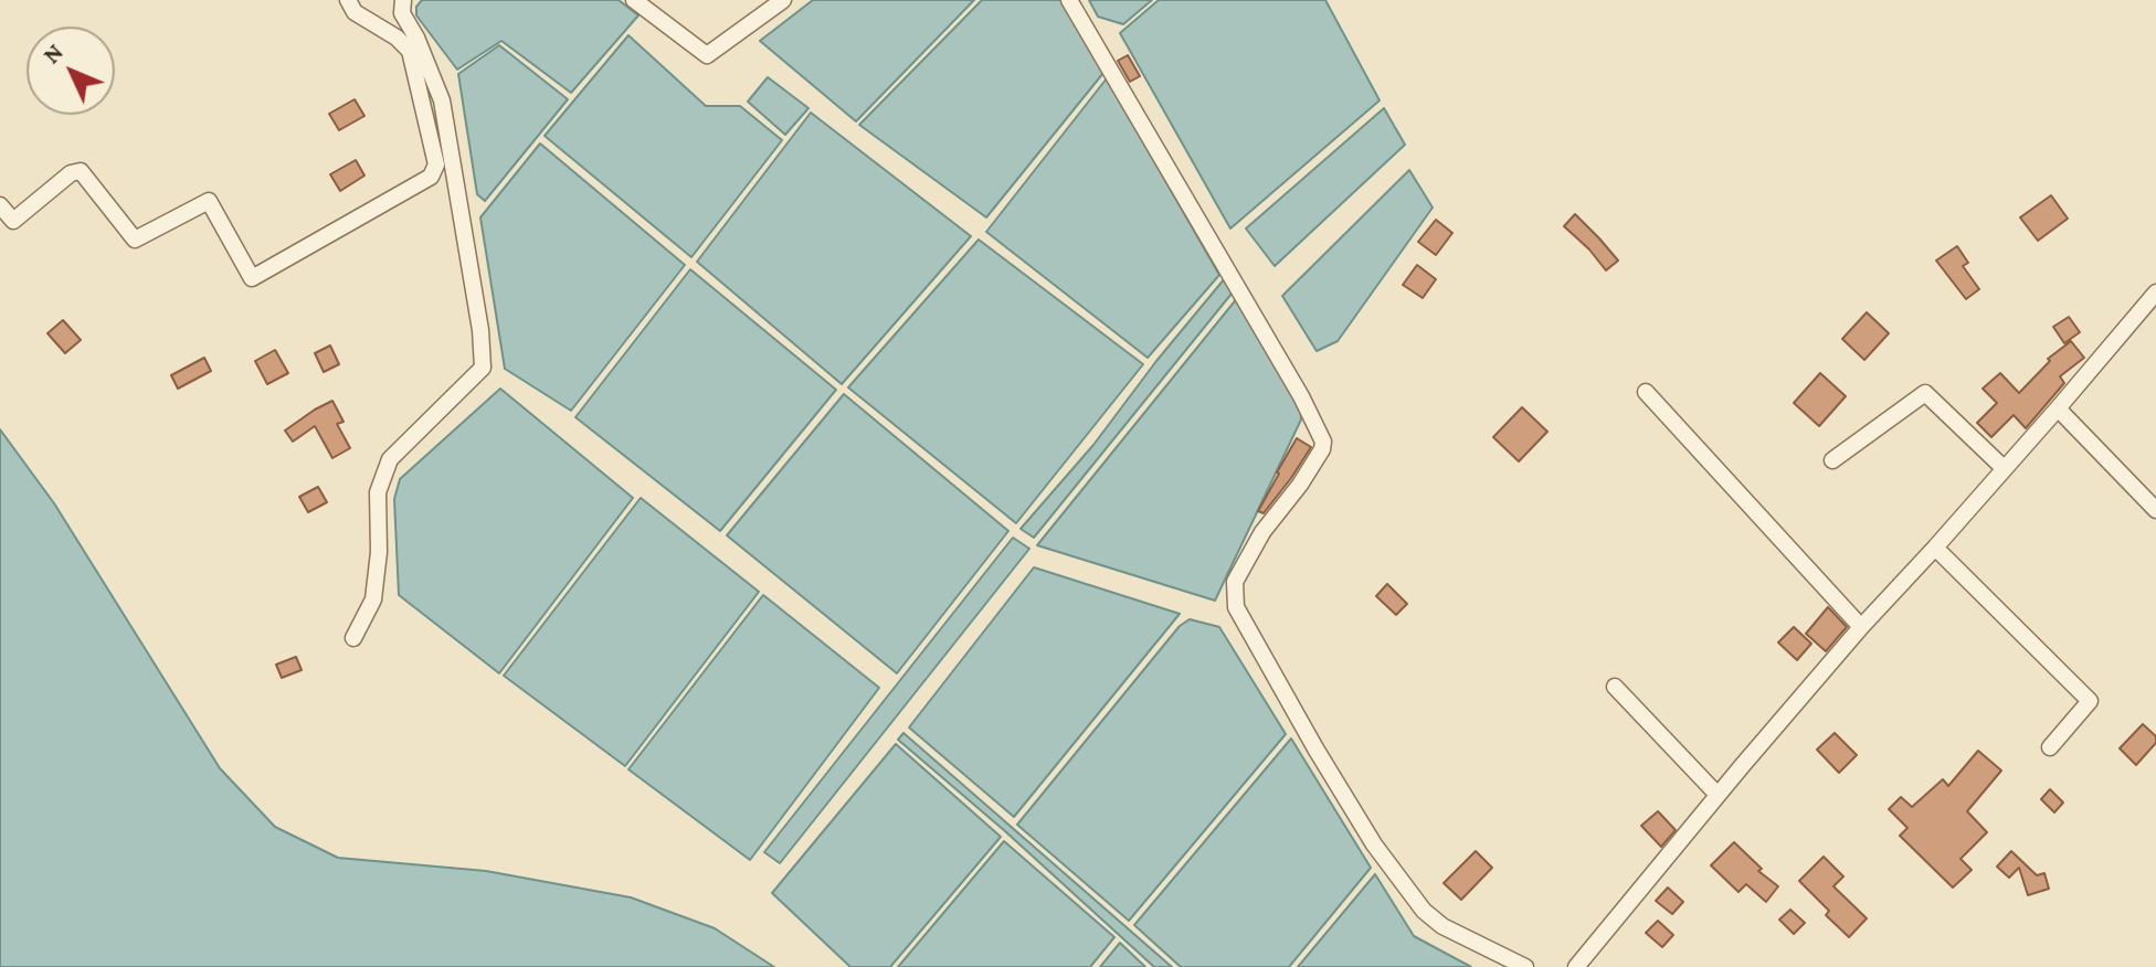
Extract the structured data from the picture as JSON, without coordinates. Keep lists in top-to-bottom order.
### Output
{
  "north": "top left"
}
